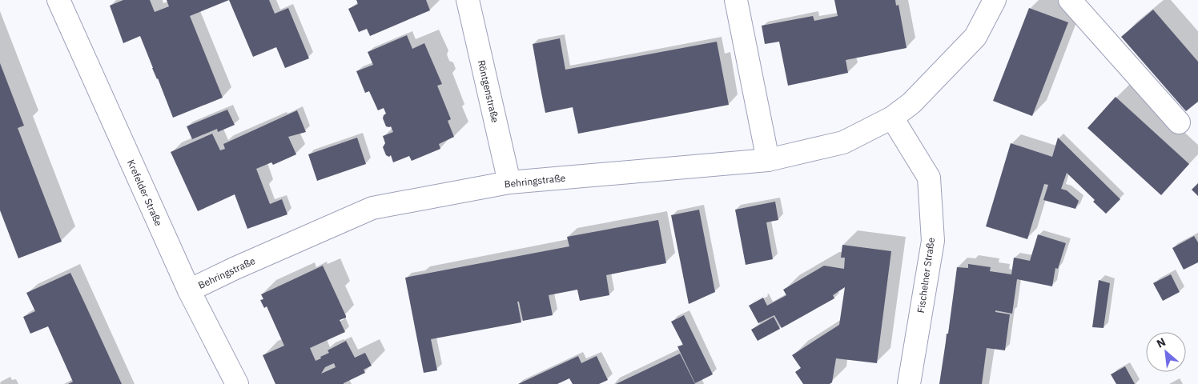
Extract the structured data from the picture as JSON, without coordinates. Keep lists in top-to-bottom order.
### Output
{
  "streets": {
    "street": [
      "Röntgenstraße",
      "Behringstraße",
      "Krefelder Straße",
      "Fischelner Straße"
    ]
  },
  "crossings": [
    ["Röntgenstraße", "Behringstraße"],
    ["Behringstraße", "Krefelder Straße"],
    ["Behringstraße", "Fischelner Straße"]
  ],
  "north": "top left"
}
